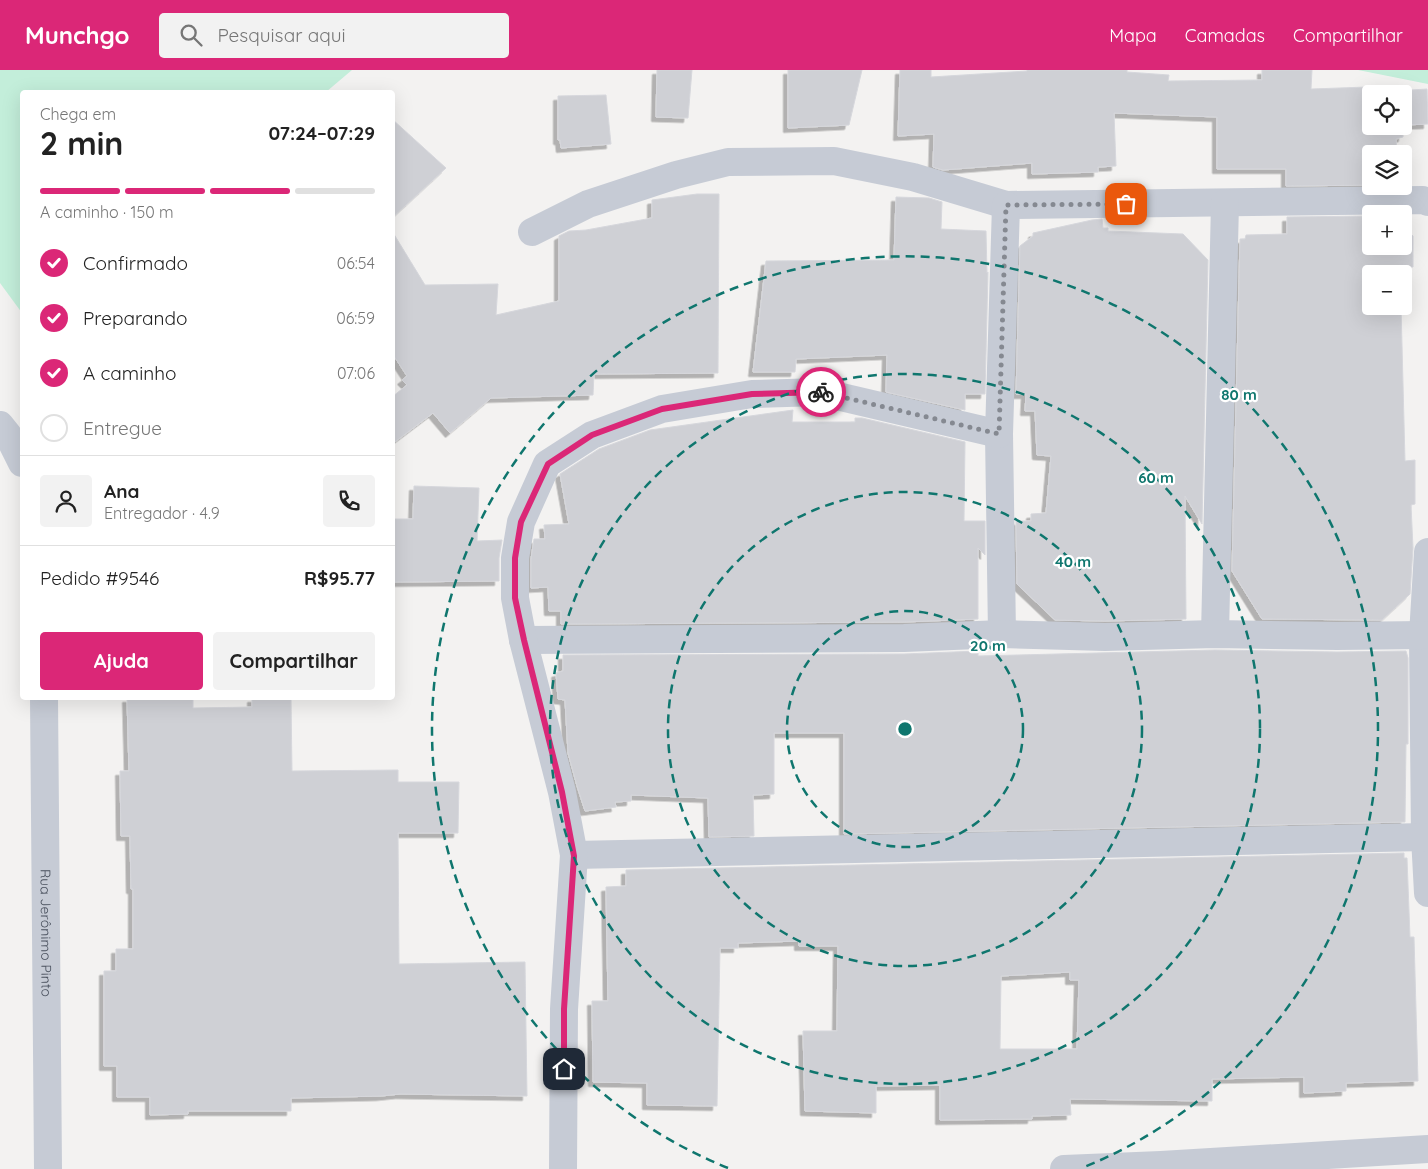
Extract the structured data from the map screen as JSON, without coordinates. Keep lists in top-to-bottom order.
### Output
{
  "streets": {
    "street": ["Rua Jerônimo Pinto"]
  },
  "page": {
    "header": "Munchgo",
    "search": "Pesquisar aqui",
    "nav": ["Mapa", "Camadas", "Compartilhar"],
    "map_buttons": ["+", "−"],
    "heading": ["2 min", "Chega em", "07:24–07:29"],
    "panel": [
      "Ana",
      "Entregador · 4.9",
      "Pedido #9546",
      "R$95.77"
    ],
    "bar": "A caminho · 150 m",
    "list": [
      ["Confirmado", "06:54"],
      ["Preparando", "06:59"],
      ["A caminho", "07:06"],
      "Entregue"
    ],
    "buttons": ["Ajuda", "Compartilhar"]
  },
  "rings": [
    "80 m",
    "60 m",
    "40 m",
    "20 m"
  ]
}
